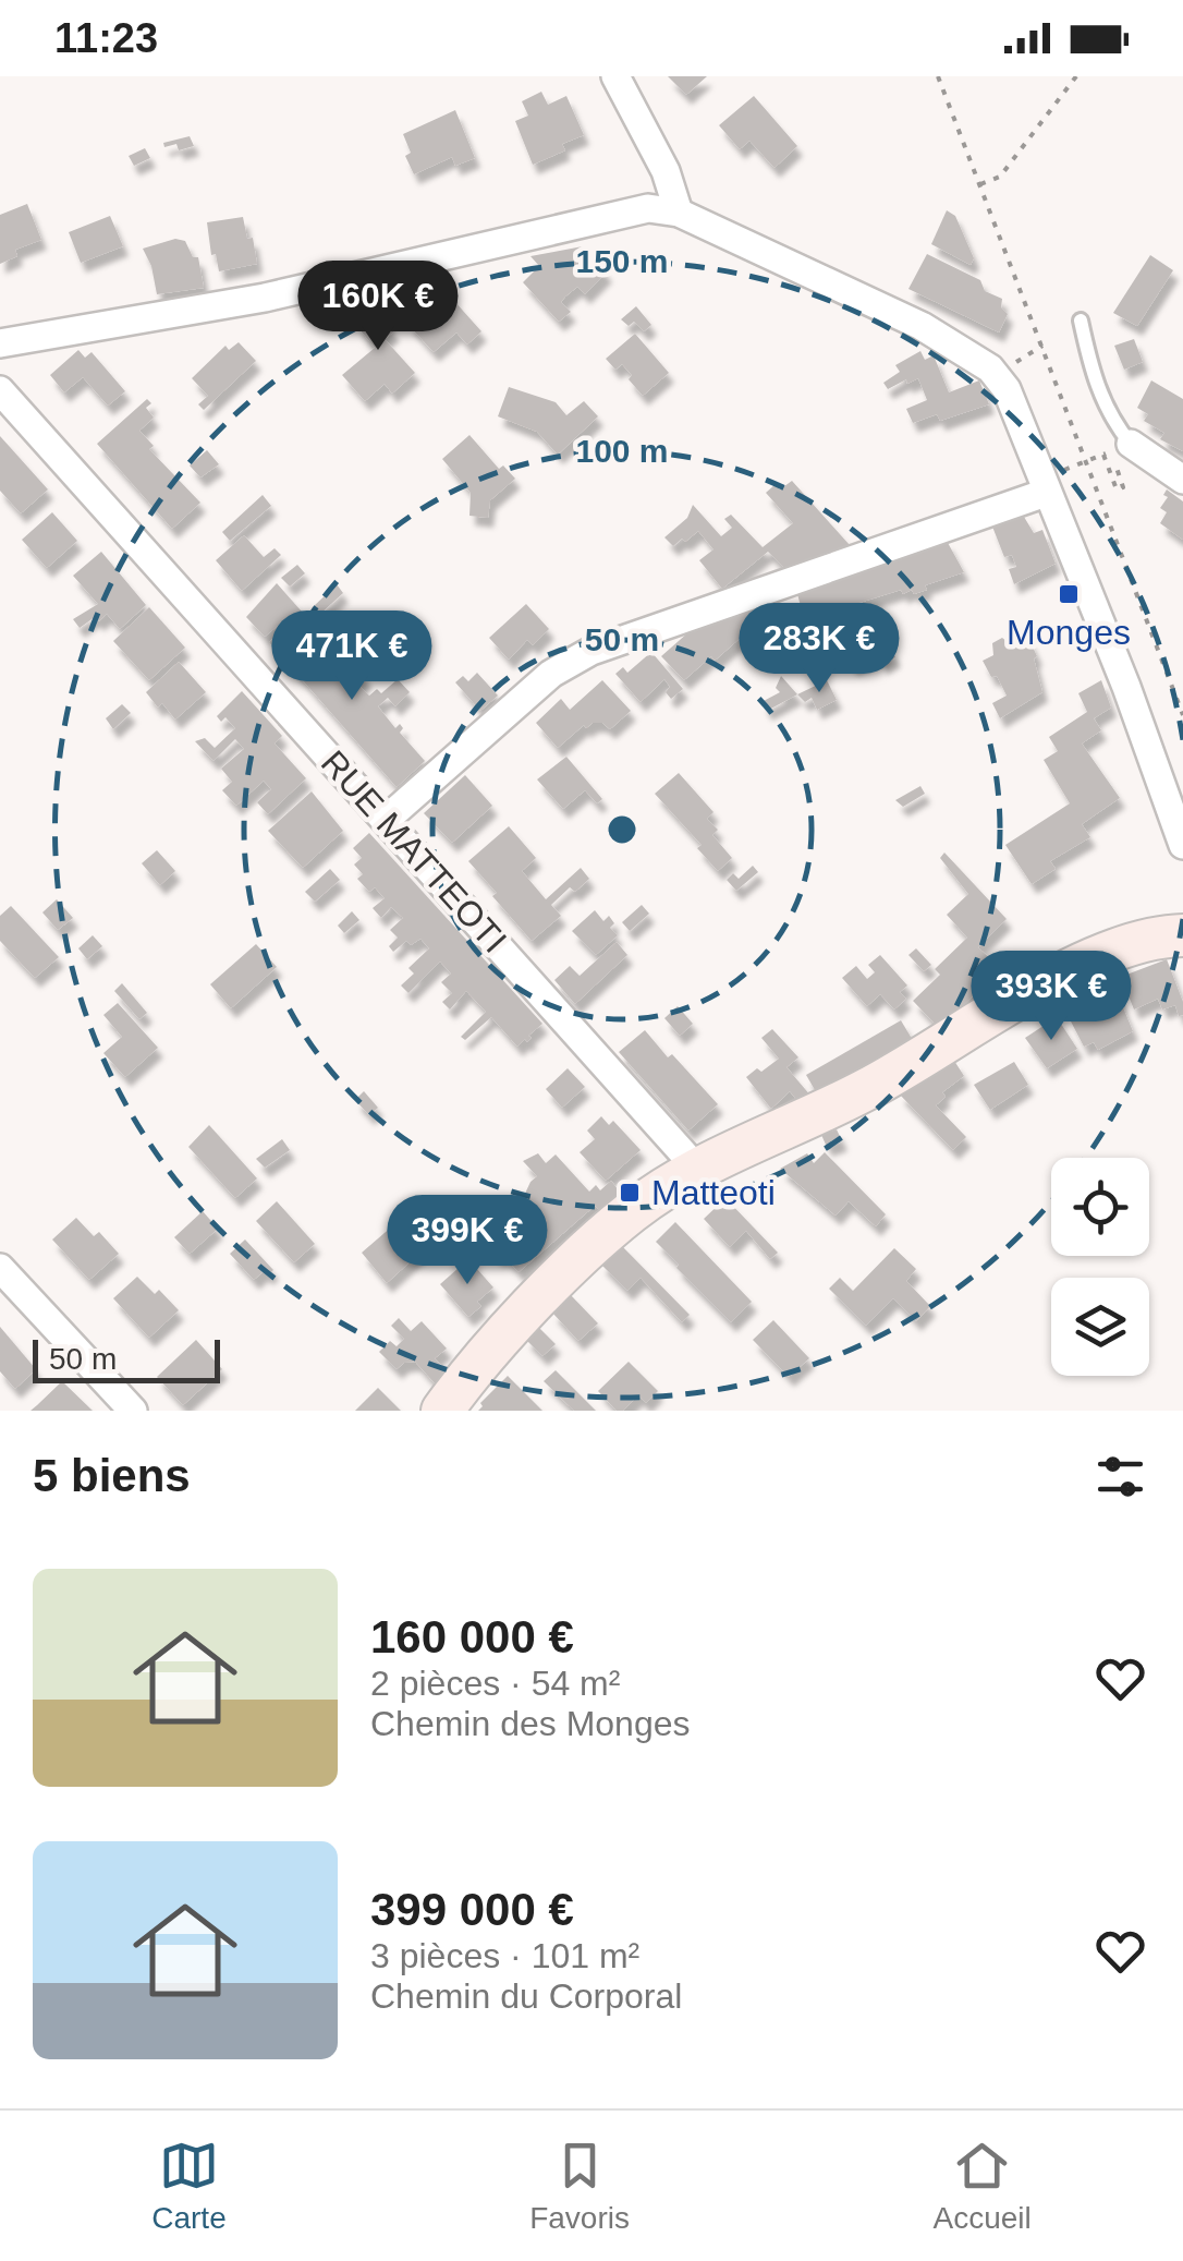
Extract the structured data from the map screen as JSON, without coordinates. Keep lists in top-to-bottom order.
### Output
{
  "streets": {
    "street": ["RUE MATTEOTI"]
  },
  "places": {
    "transit": ["Monges", "Matteoti"]
  },
  "scale_bar": "50 m",
  "page": {
    "status": "11:23",
    "price": [
      "160K €",
      "283K €",
      "471K €",
      "393K €",
      "399K €"
    ],
    "scale": "50 m",
    "heading": "5 biens",
    "list": [
      {
        "name": "160 000 €",
        "note": "2 pièces · 54 m² · Chemin des Monges"
      },
      {
        "name": "399 000 €",
        "note": "3 pièces · 101 m² · Chemin du Corporal"
      }
    ],
    "tabs": ["Carte", "Favoris", "Accueil"]
  },
  "rings": ["150 m", "100 m", "50 m"]
}
